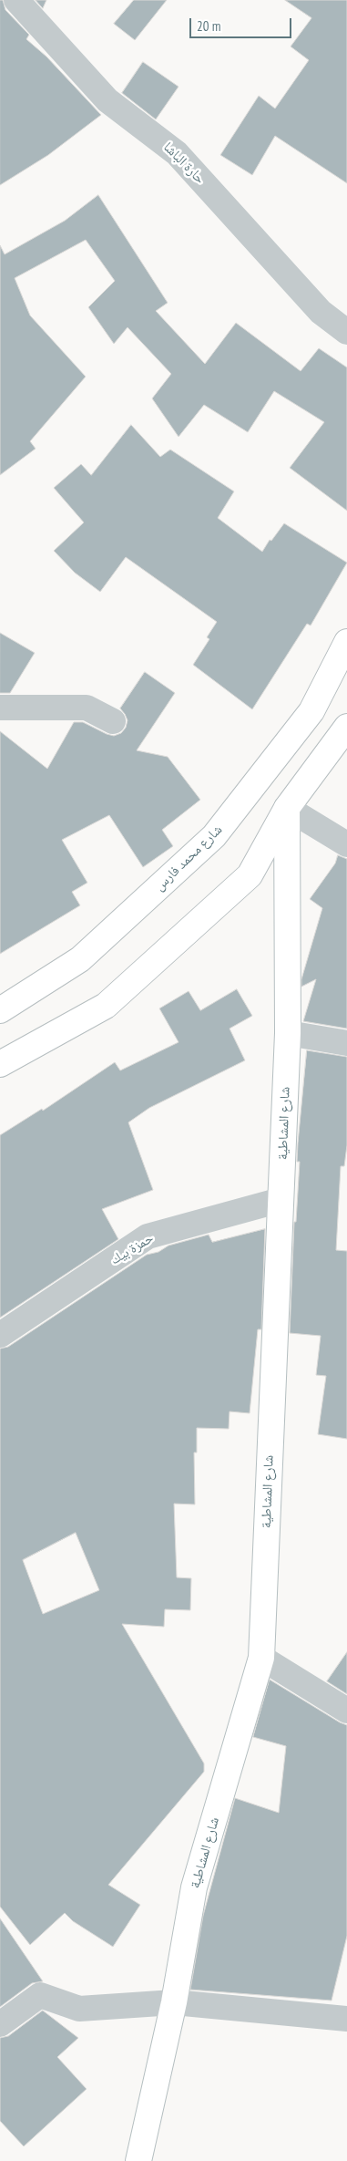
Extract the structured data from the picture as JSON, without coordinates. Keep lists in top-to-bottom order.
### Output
{
  "streets": {
    "main road": ["شارع محمد فارس", "شارع المشاطية"],
    "street": ["حارة الباشا", "حمزة بيك"]
  },
  "crossings": [
    ["شارع المشاطية", "حمزة بيك"]
  ],
  "scale_bar": "20 m"
}
